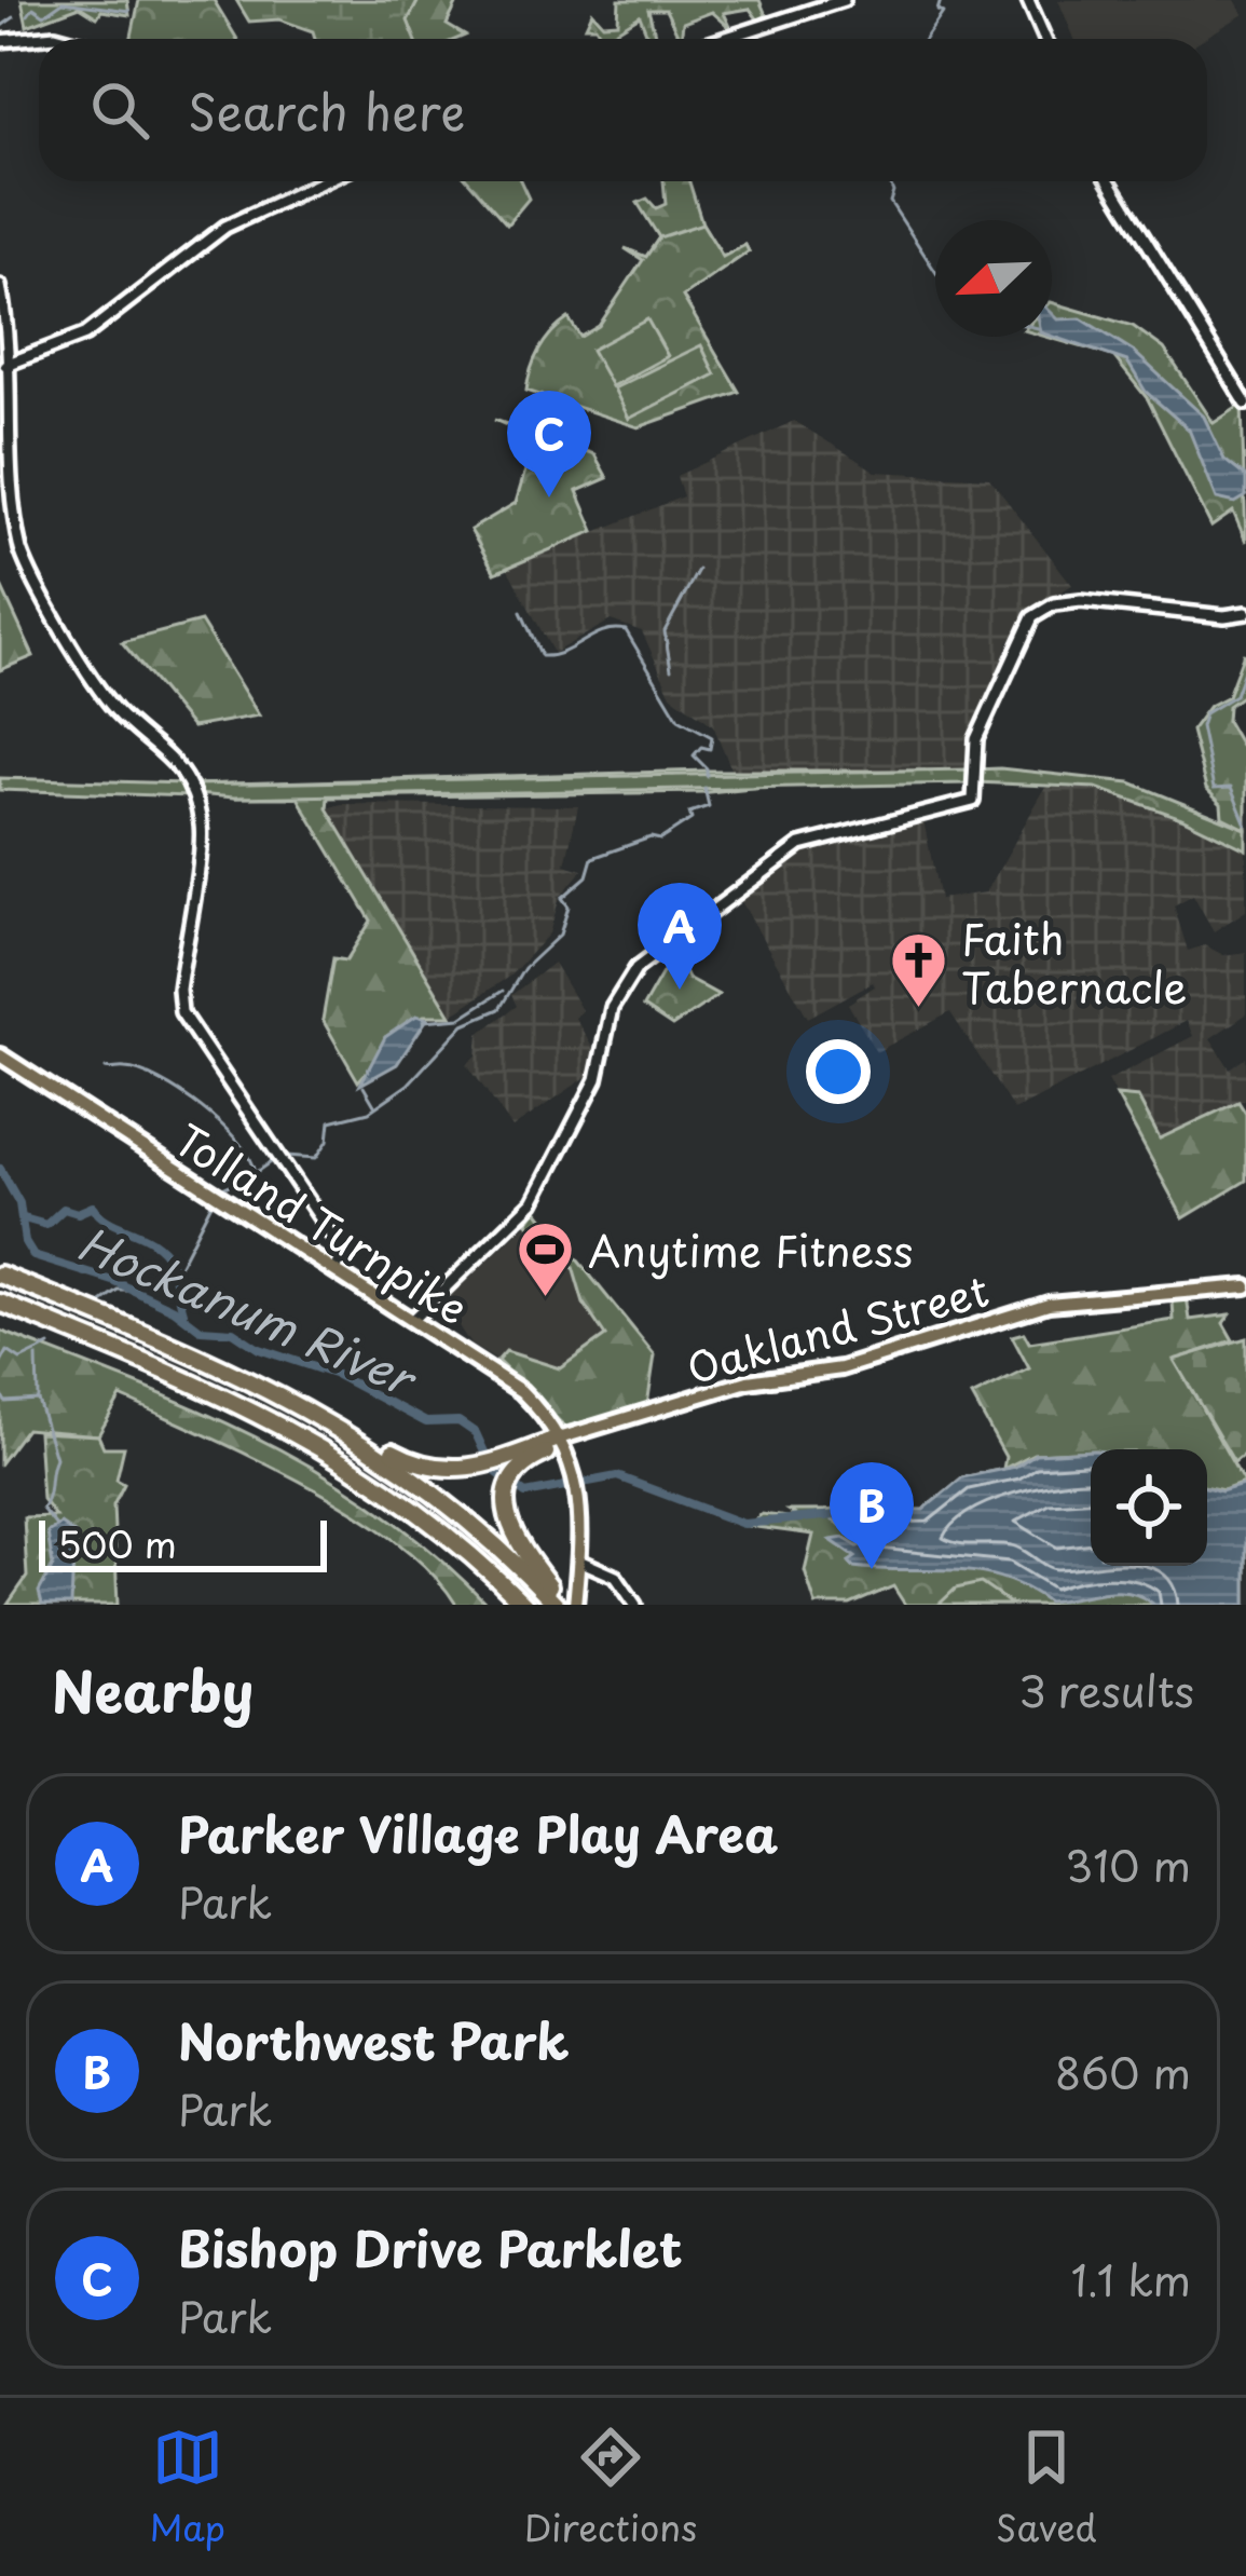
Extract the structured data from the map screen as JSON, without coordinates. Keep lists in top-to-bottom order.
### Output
{
  "streets": {
    "main road": ["Tolland Turnpike", "Oakland Street"]
  },
  "crossings": [
    ["Tolland Turnpike", "Oakland Street"]
  ],
  "water": ["Hockanum River"],
  "places": {
    "church": ["Faith Tabernacle"],
    "sports": ["Anytime Fitness"]
  },
  "scale_bar": "500 m",
  "north": "bottom left",
  "page": {
    "search": "Search here",
    "pins": ["C", "A", "B"],
    "scale": "500 m",
    "heading": ["Nearby", "3 results"],
    "list": [
      {
        "mark": "A",
        "name": "Parker Village Play Area",
        "note": "Park",
        "value": "310 m"
      },
      {
        "mark": "B",
        "name": "Northwest Park",
        "note": "Park",
        "value": "860 m"
      },
      {
        "mark": "C",
        "name": "Bishop Drive Parklet",
        "note": "Park",
        "value": "1.1 km"
      }
    ],
    "nav": ["Map", "Directions", "Saved"]
  }
}
